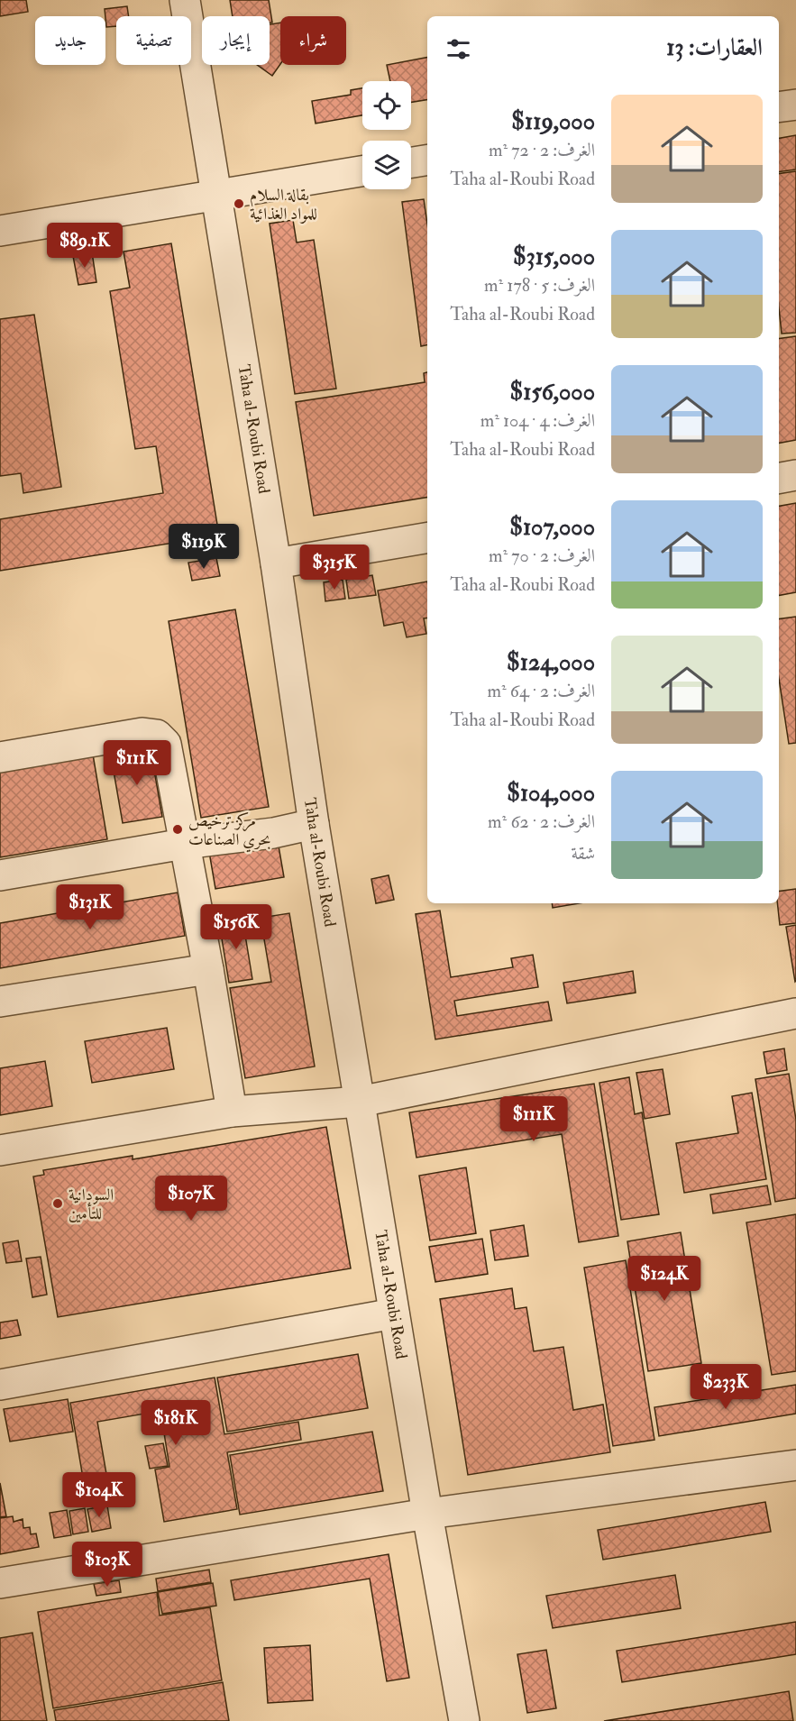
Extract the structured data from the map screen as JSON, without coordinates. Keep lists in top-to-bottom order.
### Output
{
  "streets": {
    "street": ["Taha al-Roubi Road"]
  },
  "places": ["بقالة السلام للمواد الغذائية", "مركز ترخيص بحري الصناعات", "السودانية للتأمين"],
  "page": {
    "chip": [
      "شراء",
      "إيجار",
      "تصفية",
      "جديد"
    ],
    "heading": "العقارات: 13",
    "list": [
      {
        "name": "$119,000",
        "note": "الغرف: 2 · 72 m² · Taha al-Roubi Road"
      },
      {
        "name": "$315,000",
        "note": "الغرف: 5 · 178 m² · Taha al-Roubi Road"
      },
      {
        "name": "$156,000",
        "note": "الغرف: 4 · 104 m² · Taha al-Roubi Road"
      },
      {
        "name": "$107,000",
        "note": "الغرف: 2 · 70 m² · Taha al-Roubi Road"
      },
      {
        "name": "$124,000",
        "note": "الغرف: 2 · 64 m² · Taha al-Roubi Road"
      },
      {
        "name": "$104,000",
        "note": "الغرف: 2 · 62 m² · شقة"
      }
    ],
    "price": [
      "$89.1K",
      "$119K",
      "$315K",
      "$111K",
      "$131K",
      "$156K",
      "$111K",
      "$107K",
      "$124K",
      "$233K",
      "$181K",
      "$104K",
      "$103K"
    ]
  }
}
